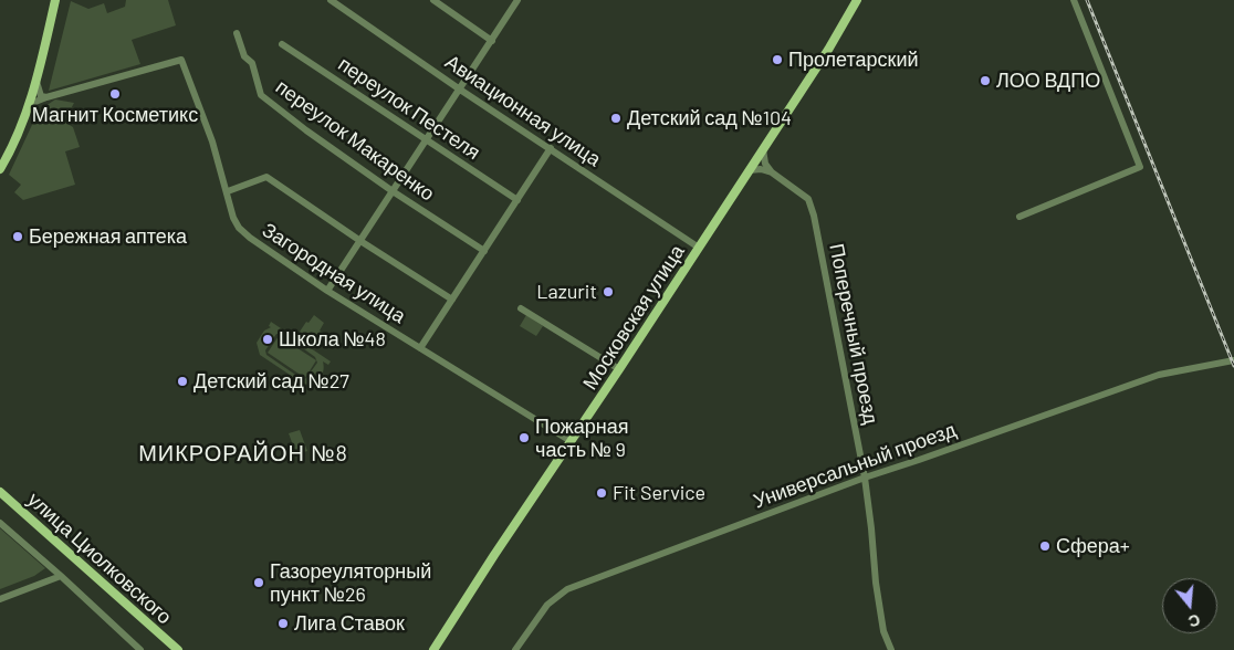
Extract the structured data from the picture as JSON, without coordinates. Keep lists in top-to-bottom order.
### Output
{
  "streets": {
    "main road": ["Московская улица", "улица Циолковского"],
    "street": [
      "переулок Пестеля",
      "Авиационная улица",
      "переулок Макаренко",
      "Загородная улица",
      "Поперечный проезд",
      "Универсальный проезд"
    ]
  },
  "crossings": [
    ["Авиационная улица", "Московская улица"],
    ["Загородная улица", "Московская улица"],
    ["Поперечный проезд", "Универсальный проезд"]
  ],
  "districts": ["МИКРОРАЙОН №8"],
  "places": [
    "Пролетарский",
    "ЛОО ВДПО",
    "Магнит Косметикс",
    "Детский сад №104",
    "Бережная аптека",
    "Lazurit",
    "Школа №48",
    "Детский сад №27",
    "Пожарная часть № 9",
    "Fit Service",
    "Сфера+",
    "Газореуляторный пункт №26",
    "Лига Ставок"
  ],
  "north": "bottom"
}
